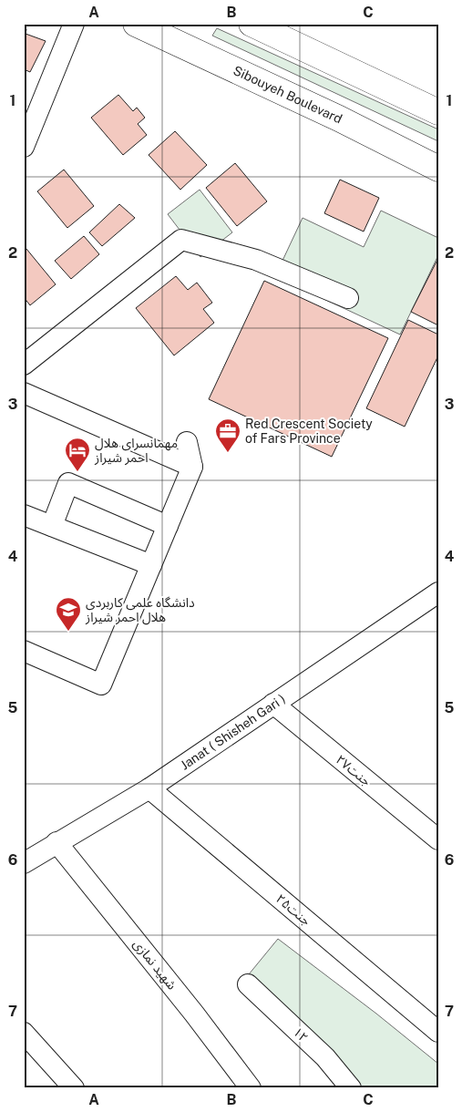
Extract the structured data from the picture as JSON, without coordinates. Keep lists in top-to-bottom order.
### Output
{
  "streets": {
    "main road": ["Sibouyeh Boulevard"],
    "street": [
      "Janat ( Shisheh Gari )",
      "جنت۲۷",
      "جنت۲۵",
      "شهید نمازی",
      "۱۲"
    ]
  },
  "crossings": [
    ["Janat ( Shisheh Gari )", "جنت۲۷"],
    ["Janat ( Shisheh Gari )", "جنت۲۵"],
    ["Janat ( Shisheh Gari )", "شهید نمازی"]
  ],
  "places": {
    "office": ["Red Crescent Society of Fars Province"],
    "hotel": ["مهمانسرای هلال احمر شیراز"],
    "school or university": ["دانشگاه علمی کاربردی هلال احمر شیراز"]
  },
  "grid": {
    "columns": ["A", "B", "C"],
    "rows": [
      "1",
      "2",
      "3",
      "4",
      "5",
      "6",
      "7"
    ]
  }
}
